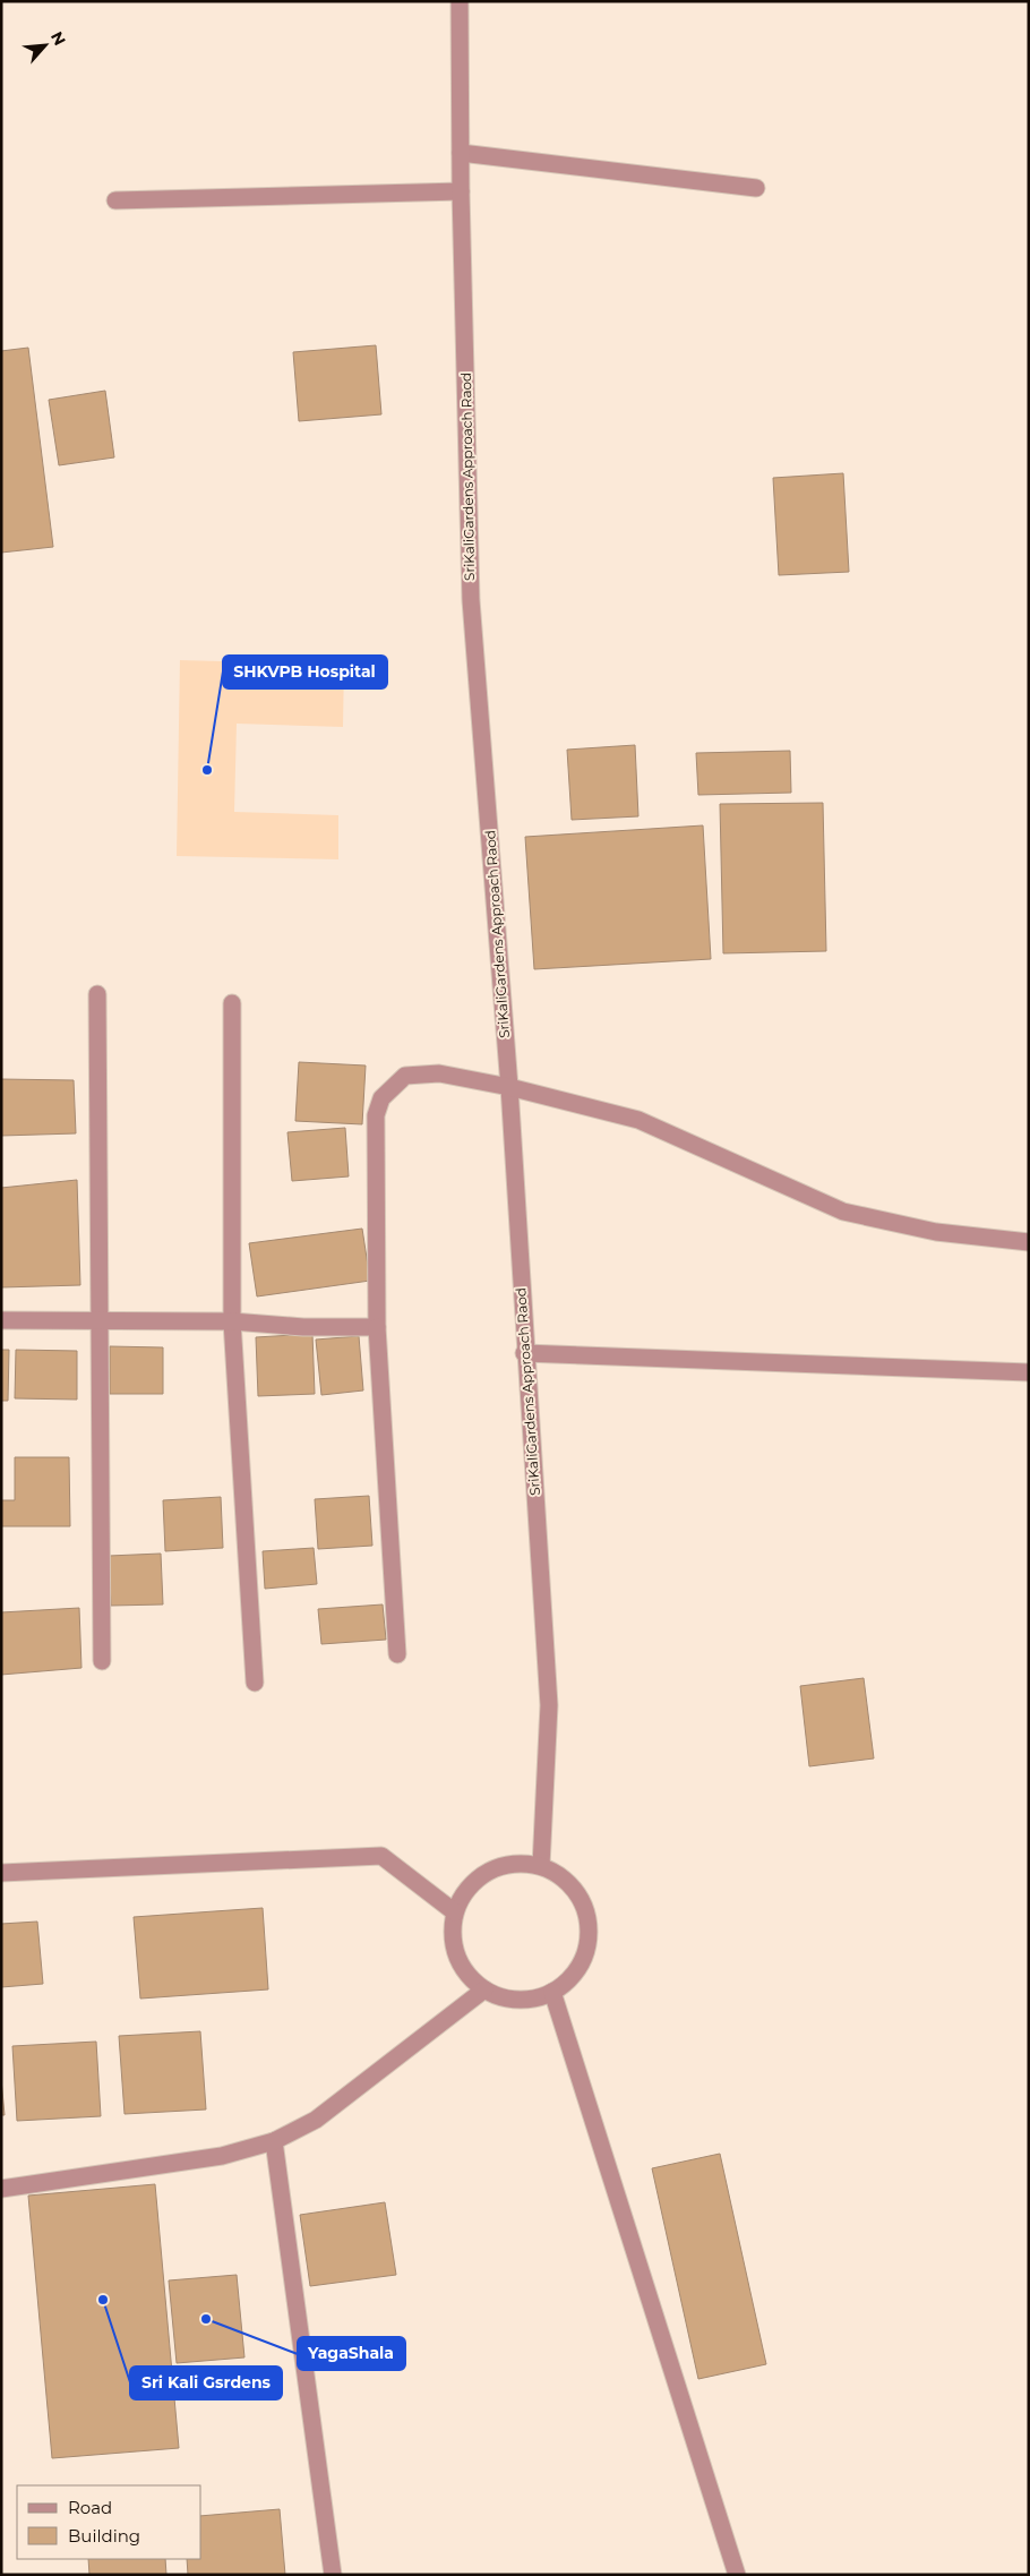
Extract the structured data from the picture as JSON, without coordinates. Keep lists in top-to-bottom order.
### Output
{
  "streets": {
    "street": ["SriKaliGardens Approach Raod"]
  },
  "places": ["SHKVPB Hospital", "Sri Kali Gsrdens", "YagaShala"],
  "legend": ["Road", "Building"],
  "north": "top right"
}
